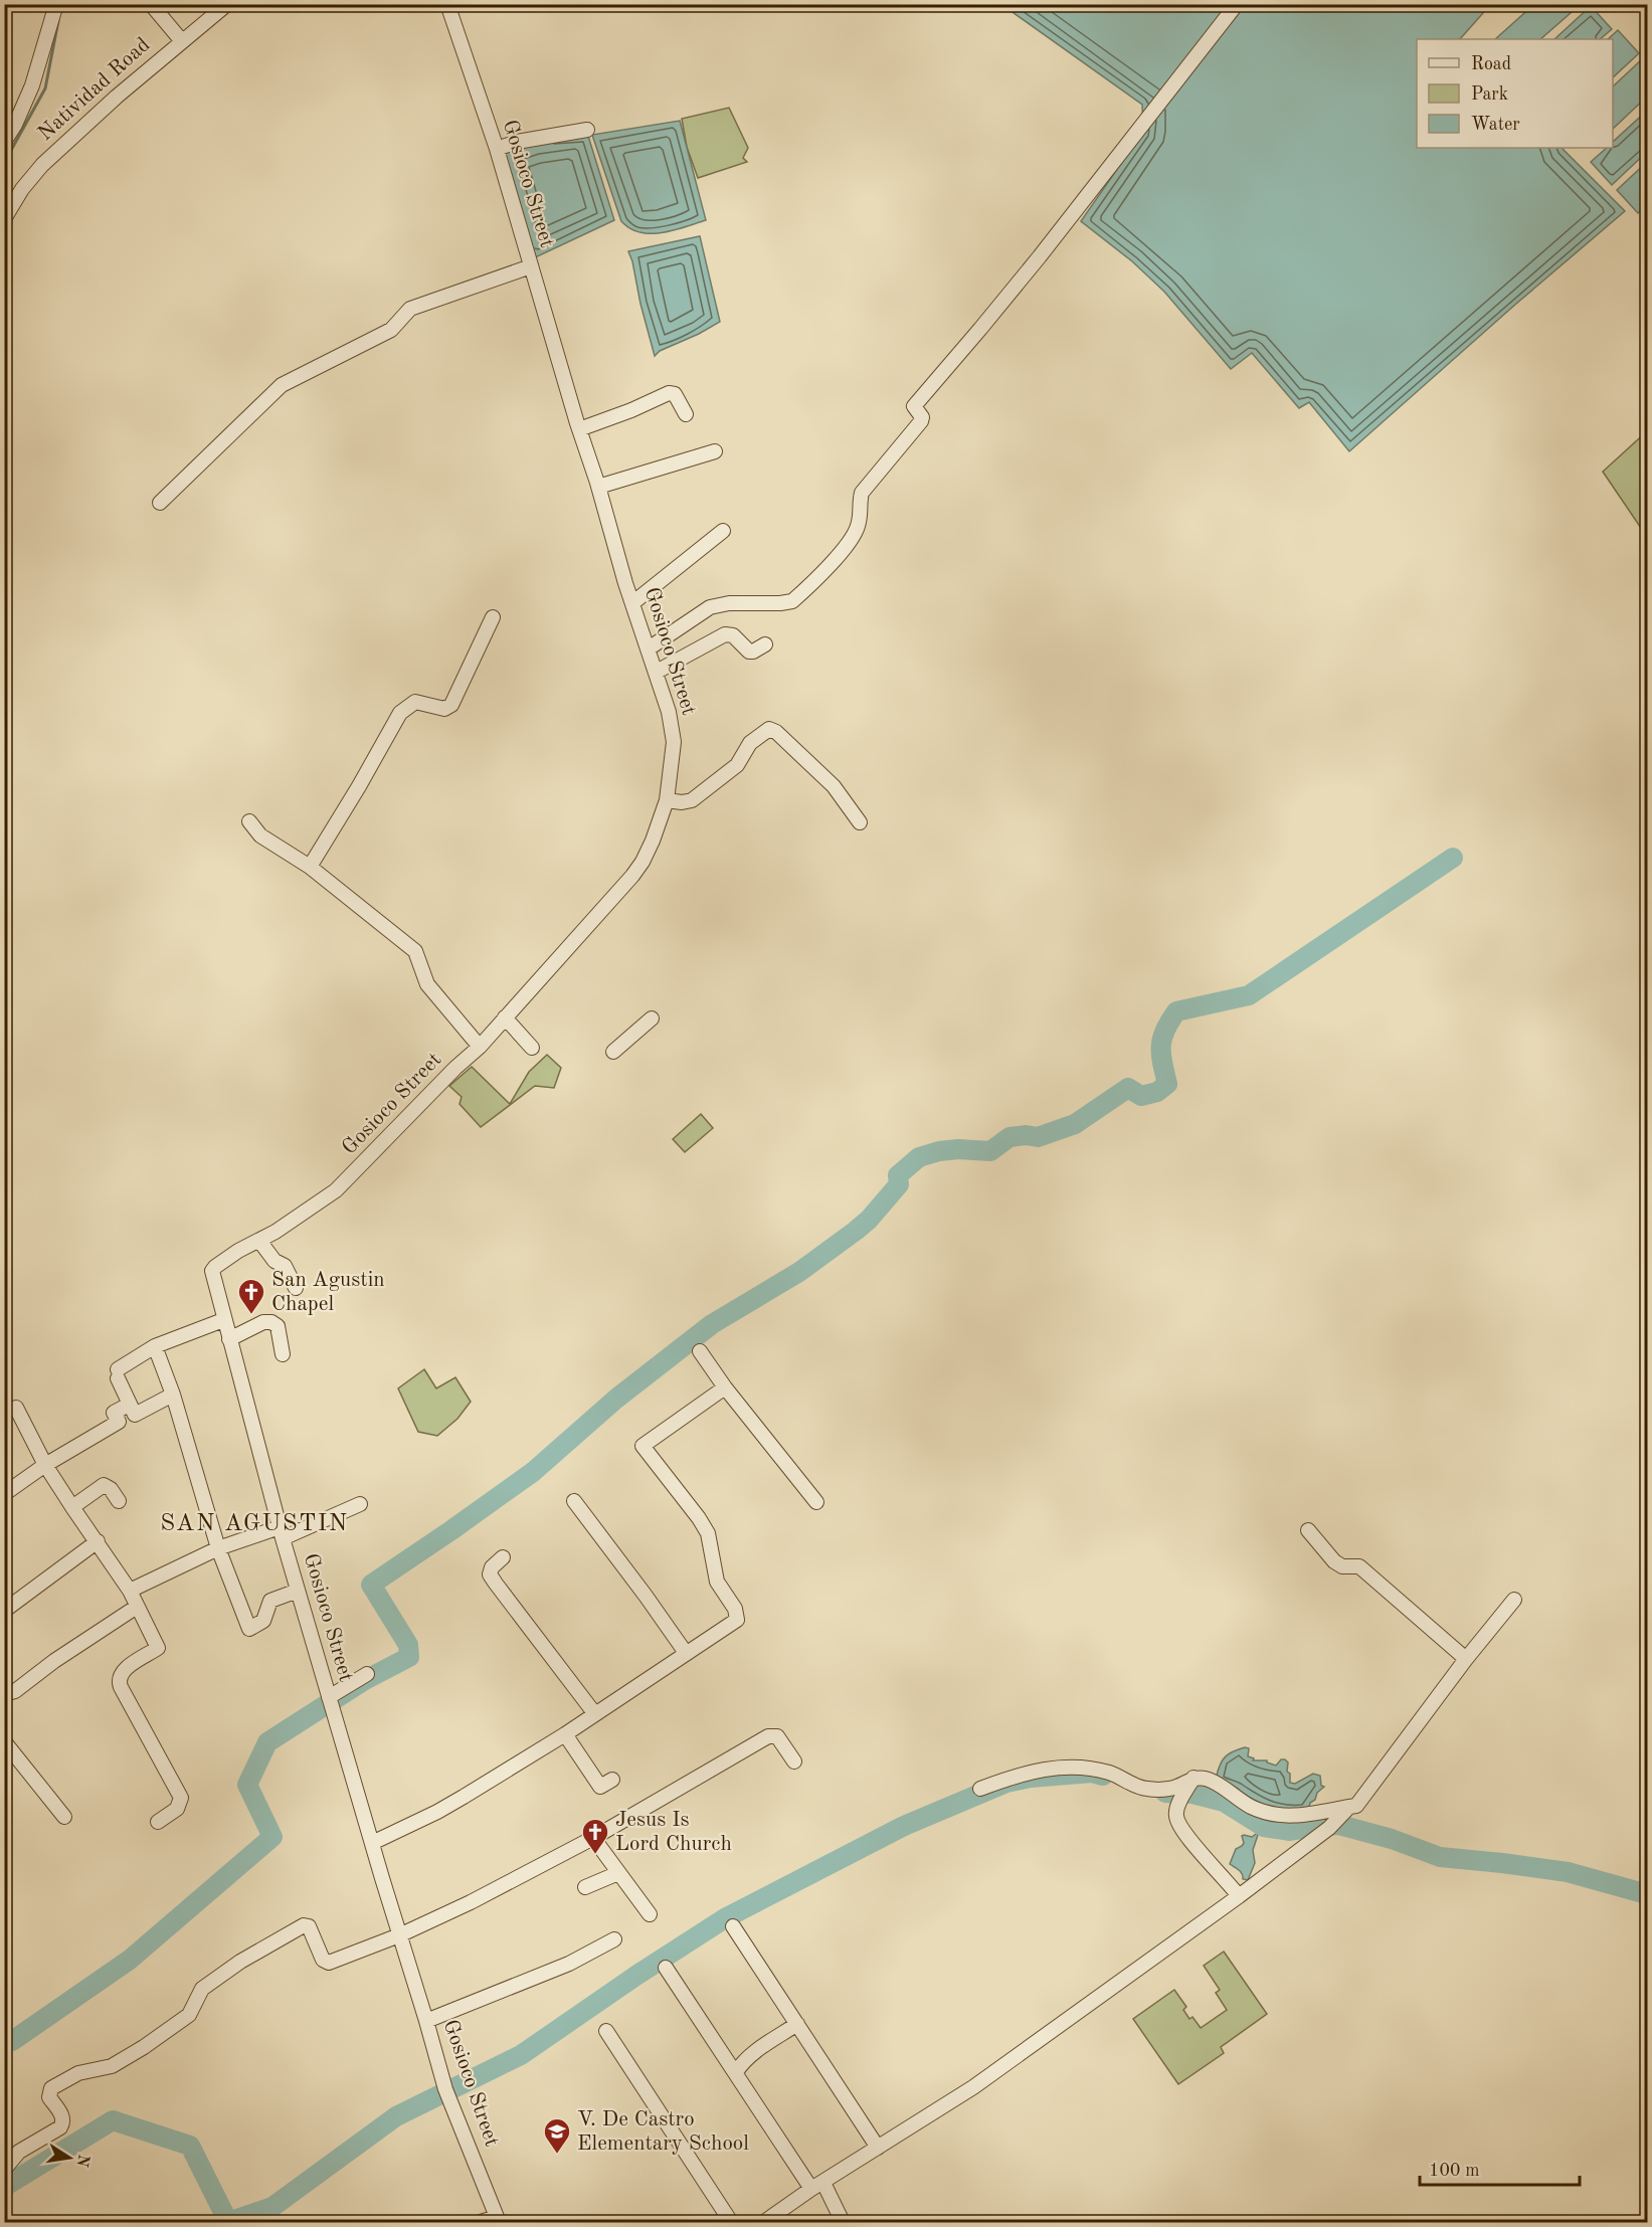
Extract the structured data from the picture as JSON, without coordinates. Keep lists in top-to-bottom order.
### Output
{
  "streets": {
    "street": ["Natividad Road", "Gosioco Street"]
  },
  "districts": ["SAN AGUSTIN"],
  "places": {
    "church": ["San Agustin Chapel", "Jesus Is Lord Church"],
    "school or university": ["V. De Castro Elementary School"]
  },
  "legend": ["Road", "Park", "Water"],
  "scale_bar": "100 m",
  "north": "right"
}
